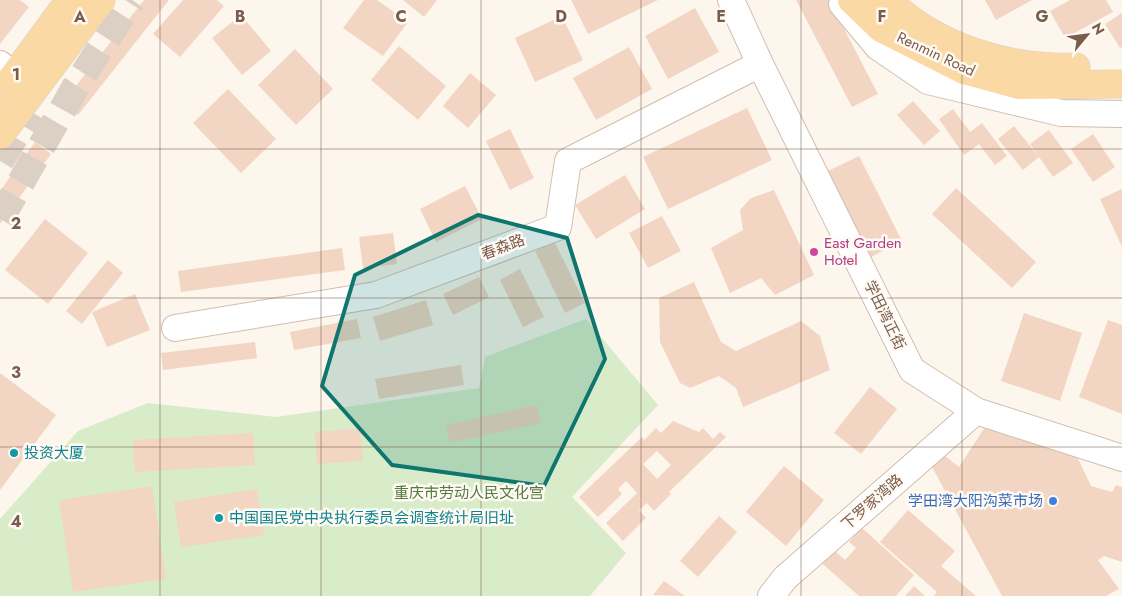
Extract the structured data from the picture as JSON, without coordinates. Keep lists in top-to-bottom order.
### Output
{
  "streets": {
    "main road": ["Renmin Road"],
    "street": ["春森路", "学田湾正街", "下罗家湾路"]
  },
  "crossings": [
    ["春森路", "学田湾正街"],
    ["学田湾正街", "下罗家湾路"]
  ],
  "parks": ["重庆市劳动人民文化宫"],
  "places": [
    "East Garden Hotel",
    "投资大厦",
    "学田湾大阳沟菜市场",
    "中国国民党中央执行委员会调查统计局旧址"
  ],
  "north": "top right",
  "grid": {
    "columns": [
      "A",
      "B",
      "C",
      "D",
      "E",
      "F",
      "G"
    ],
    "rows": [
      "1",
      "2",
      "3",
      "4"
    ]
  }
}
